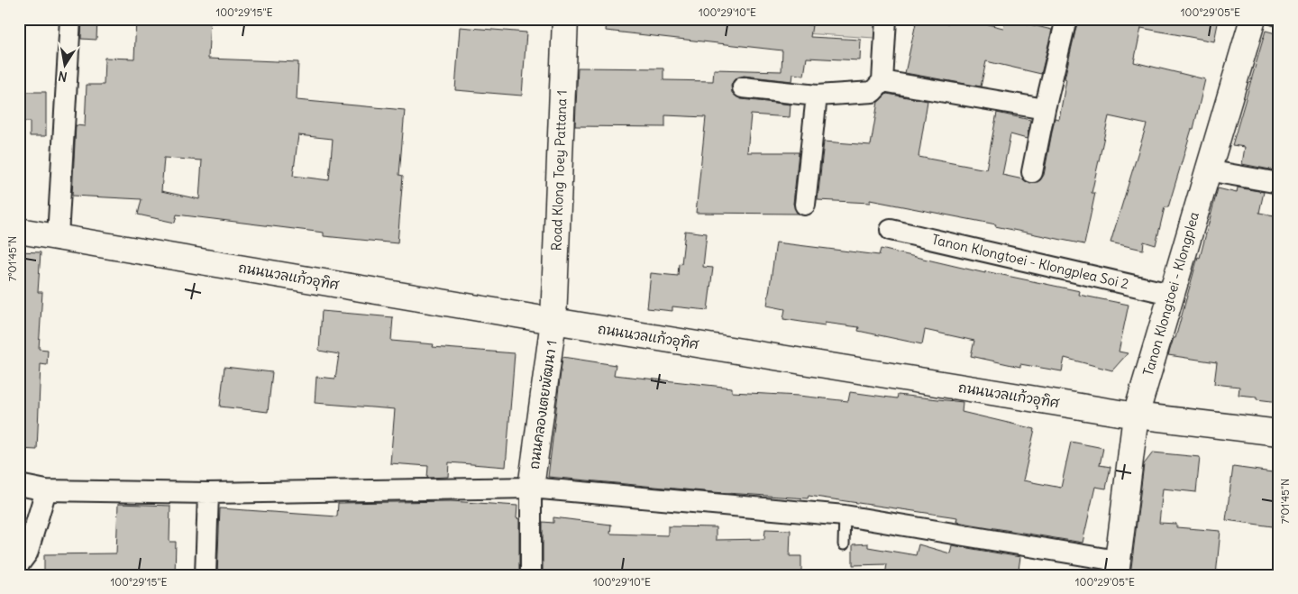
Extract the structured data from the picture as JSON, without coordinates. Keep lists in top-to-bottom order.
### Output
{
  "streets": {
    "street": [
      "Road Klong Toey Pattana 1",
      "Tanon Klongtoei - Klongplea Soi 2",
      "ถนนนวลแก้วอุทิศ",
      "Tanon Klongtoei - Klongplea",
      "ถนนคลองเตยพัฒนา 1"
    ]
  },
  "crossings": [
    ["Road Klong Toey Pattana 1", "ถนนนวลแก้วอุทิศ"],
    ["Road Klong Toey Pattana 1", "ถนนคลองเตยพัฒนา 1"],
    ["Tanon Klongtoei - Klongplea Soi 2", "Tanon Klongtoei - Klongplea"],
    ["ถนนนวลแก้วอุทิศ", "Tanon Klongtoei - Klongplea"],
    ["ถนนนวลแก้วอุทิศ", "ถนนคลองเตยพัฒนา 1"]
  ],
  "north": "bottom",
  "coordinates": [
    "100°29'15\"E",
    "100°29'10\"E",
    "100°29'05\"E",
    "7°01'45\"N"
  ]
}
